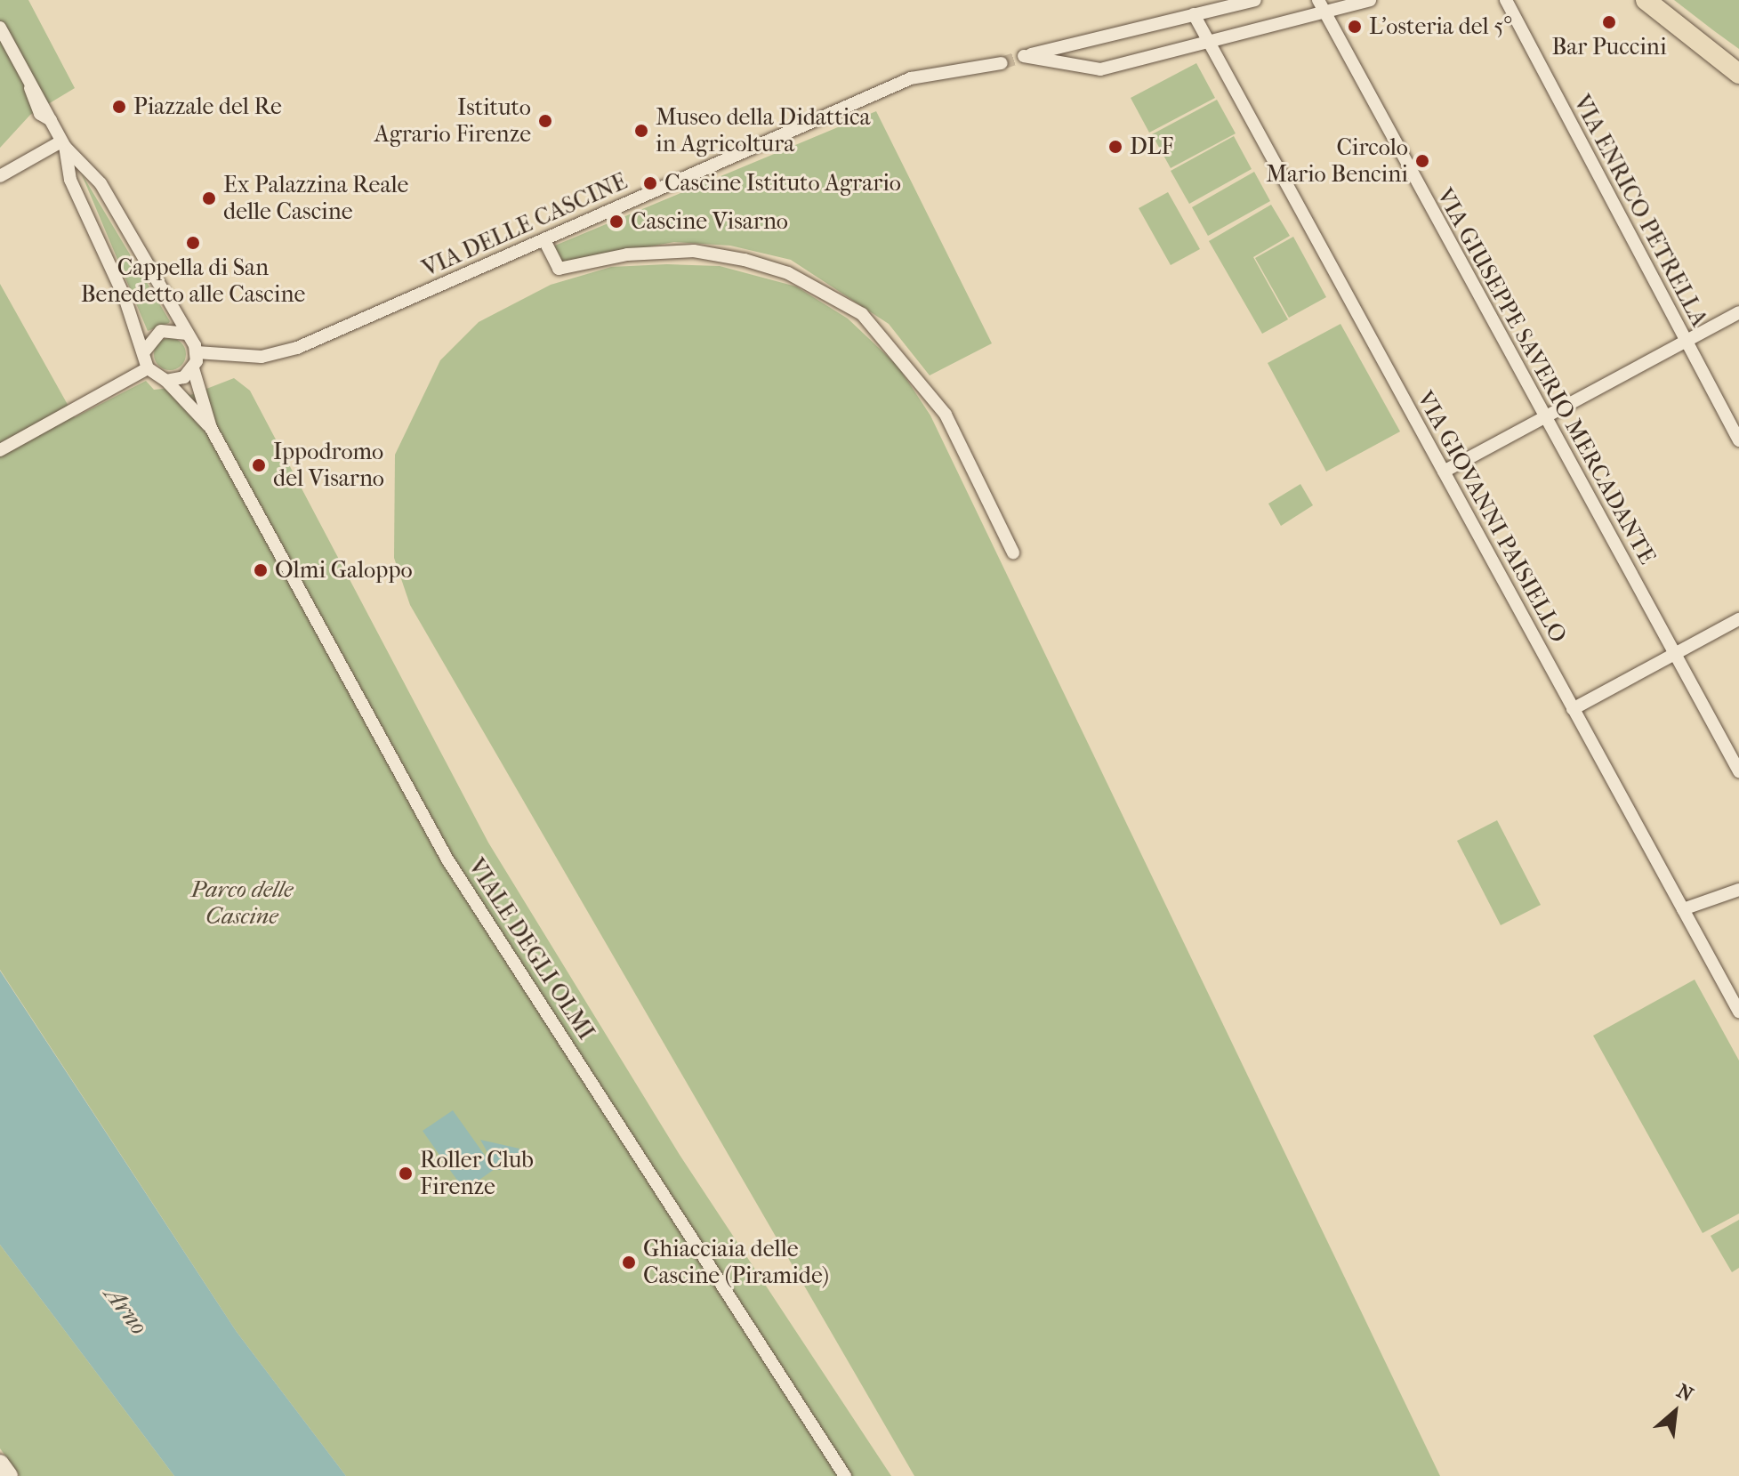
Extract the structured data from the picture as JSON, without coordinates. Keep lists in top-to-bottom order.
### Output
{
  "streets": {
    "street": [
      "VIA ENRICO PETRELLA",
      "VIA DELLE CASCINE",
      "VIA GIUSEPPE SAVERIO MERCADANTE",
      "VIA GIOVANNI PAISIELLO",
      "VIALE DEGLI OLMI"
    ]
  },
  "crossings": [
    ["VIA DELLE CASCINE", "VIALE DEGLI OLMI"]
  ],
  "water": ["Arno"],
  "parks": ["Parco delle Cascine"],
  "places": [
    "Bar Puccini",
    "L'osteria del 5°",
    "Piazzale del Re",
    "Istituto Agrario Firenze",
    "Museo della Didattica in Agricoltura",
    "DLF",
    "Circolo Mario Bencini",
    "Cascine Istituto Agrario",
    "Ex Palazzina Reale delle Cascine",
    "Cascine Visarno",
    "Cappella di San Benedetto alle Cascine",
    "Ippodromo del Visarno",
    "Olmi Galoppo",
    "Roller Club Firenze",
    "Ghiacciaia delle Cascine (Piramide)"
  ],
  "north": "top right"
}
